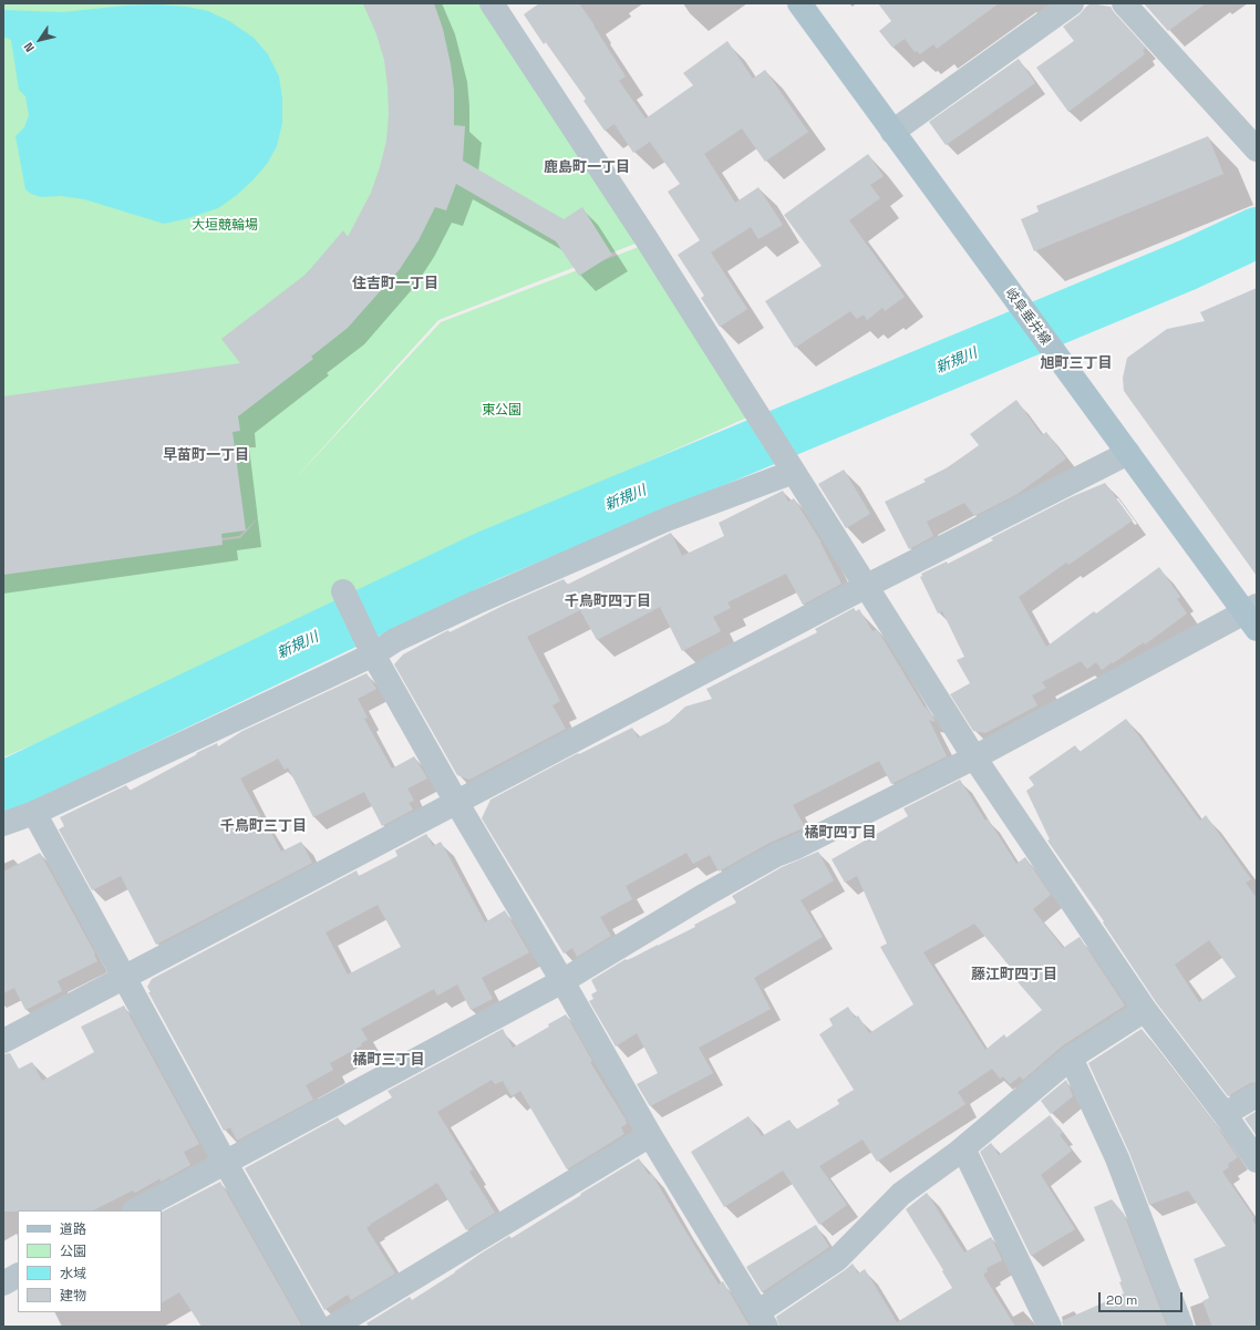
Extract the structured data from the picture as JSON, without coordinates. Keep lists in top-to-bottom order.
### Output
{
  "streets": {
    "main road": ["岐阜垂井線"]
  },
  "districts": [
    "鹿島町一丁目",
    "住吉町一丁目",
    "旭町三丁目",
    "早苗町一丁目",
    "千鳥町四丁目",
    "千鳥町三丁目",
    "橘町四丁目",
    "藤江町四丁目",
    "橘町三丁目"
  ],
  "water": ["新規川"],
  "parks": ["大垣競輪場", "東公園"],
  "legend": [
    "道路",
    "公園",
    "水域",
    "建物"
  ],
  "scale_bar": "20 m",
  "north": "bottom left"
}
